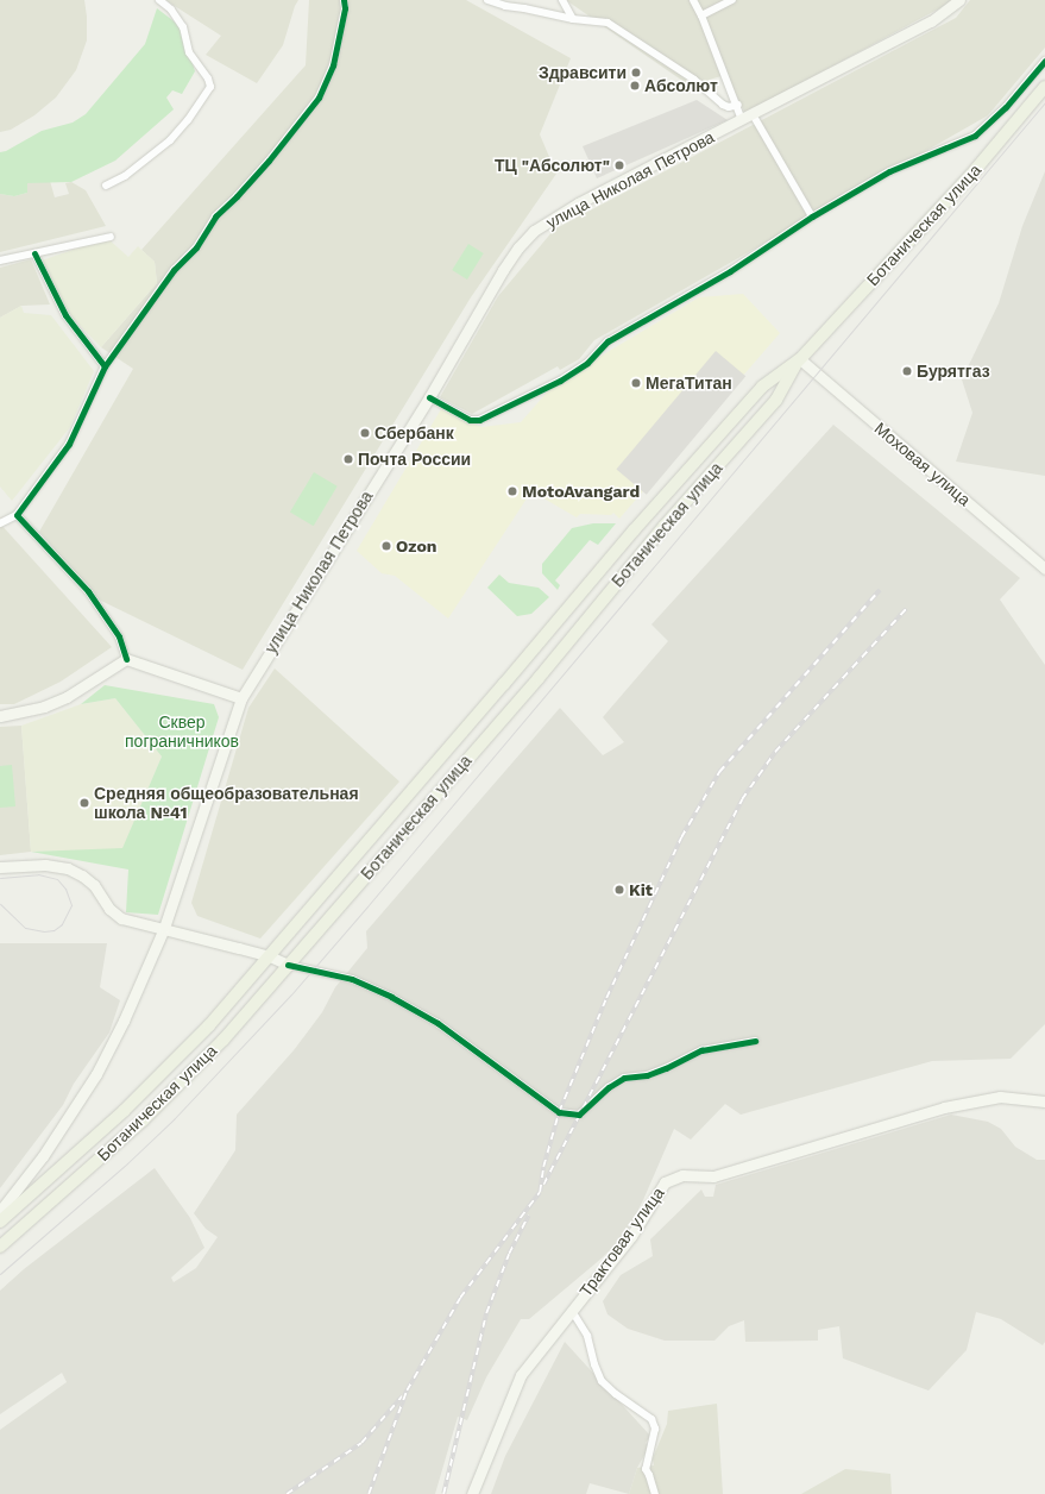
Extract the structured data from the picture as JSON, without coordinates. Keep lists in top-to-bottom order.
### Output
{
  "streets": {
    "main road": [
      "улица Николая Петрова",
      "Ботаническая улица",
      "Моховая улица",
      "Трактовая улица"
    ]
  },
  "crossings": [
    ["Ботаническая улица", "Моховая улица"]
  ],
  "parks": ["Сквер пограничников"],
  "places": [
    "Здравсити",
    "Абсолют",
    "ТЦ \"Абсолют\"",
    "Бурятгаз",
    "МегаТитан",
    "Сбербанк",
    "Почта России",
    "MotoAvangard",
    "Ozon",
    "Средняя общеобразовательная школа №41",
    "Kit"
  ]
}
